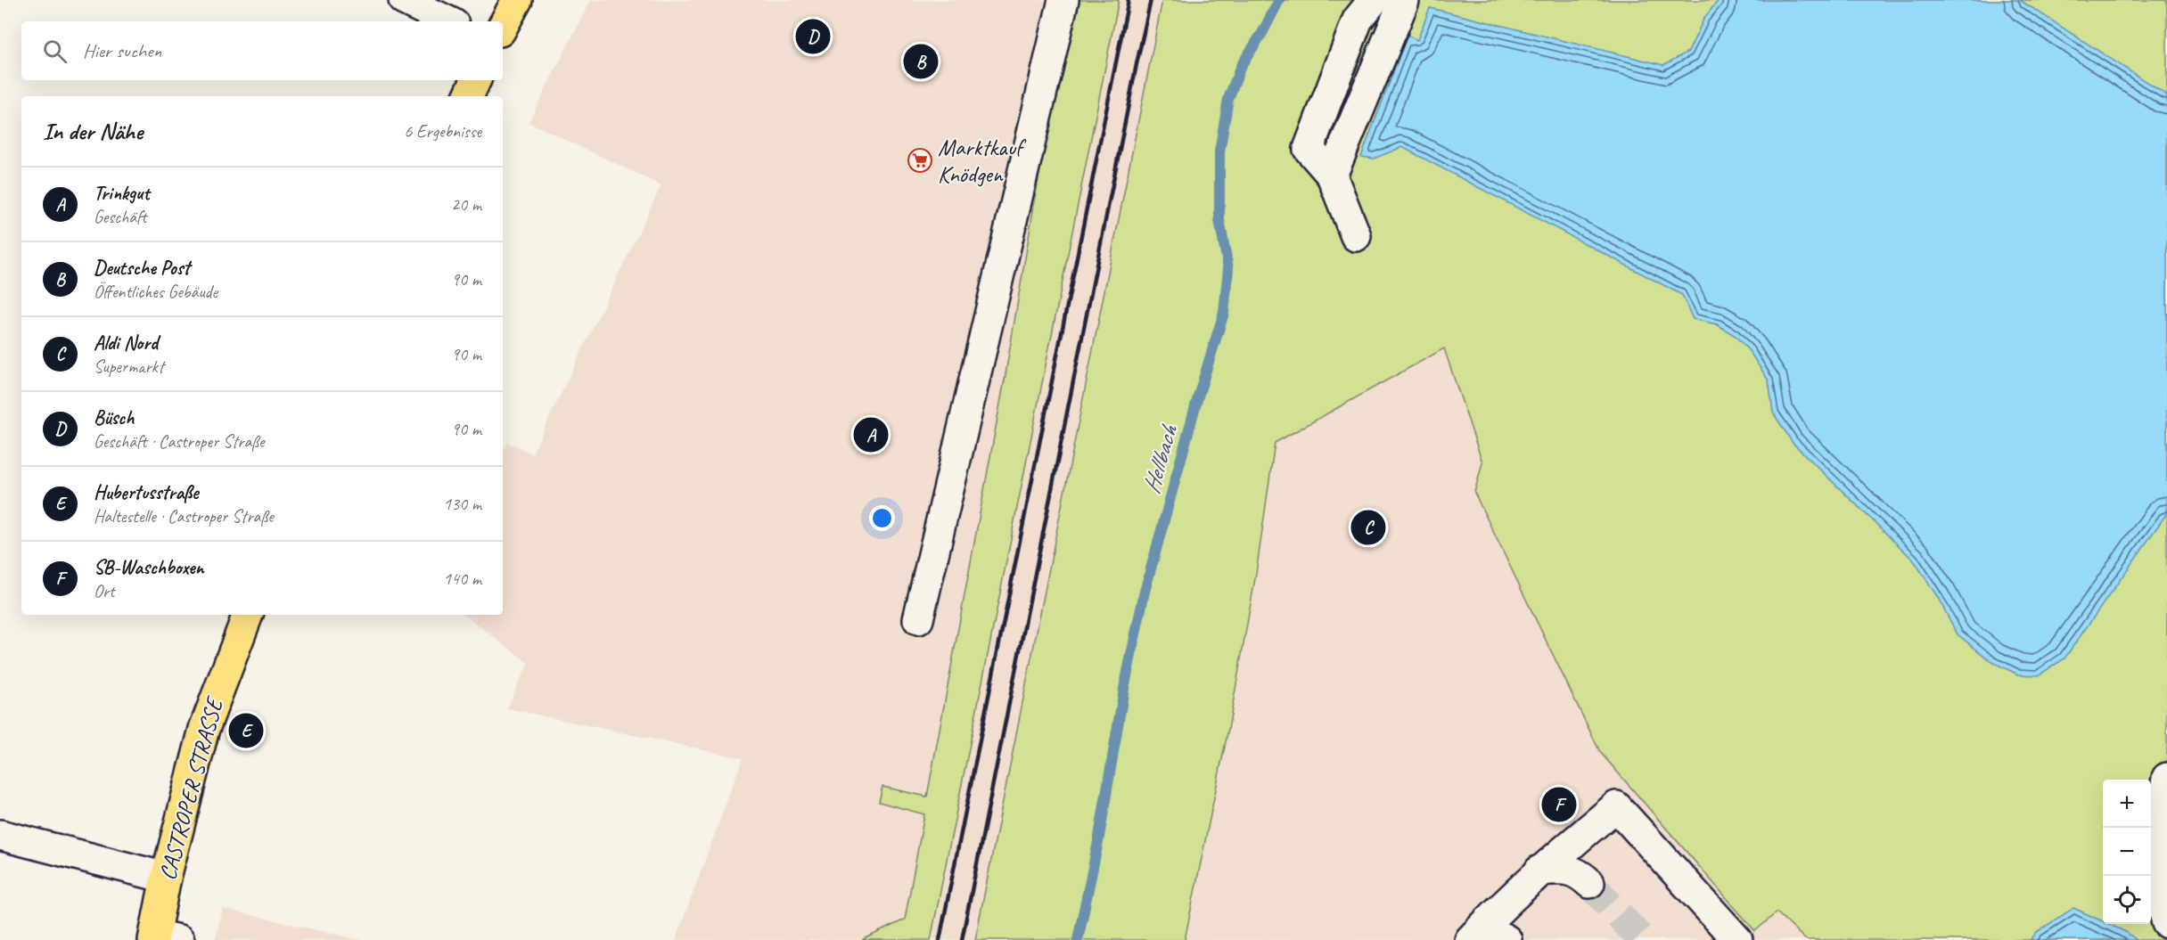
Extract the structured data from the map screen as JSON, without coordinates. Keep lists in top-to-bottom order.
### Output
{
  "streets": {
    "main road": ["CASTROPER STRASSE"]
  },
  "water": ["Hellbach"],
  "places": {
    "supermarket": ["Marktkauf Knödgen"]
  },
  "page": {
    "pins": [
      "D",
      "B",
      "A",
      "C",
      "E",
      "F"
    ],
    "search": "Hier suchen",
    "heading": ["In der Nähe", "6 Ergebnisse"],
    "list": [
      {
        "mark": "A",
        "name": "Trinkgut",
        "note": "Geschäft",
        "value": "20 m"
      },
      {
        "mark": "B",
        "name": "Deutsche Post",
        "note": "Öffentliches Gebäude",
        "value": "90 m"
      },
      {
        "mark": "C",
        "name": "Aldi Nord",
        "note": "Supermarkt",
        "value": "90 m"
      },
      {
        "mark": "D",
        "name": "Büsch",
        "note": "Geschäft · Castroper Straße",
        "value": "90 m"
      },
      {
        "mark": "E",
        "name": "Hubertusstraße",
        "note": "Haltestelle · Castroper Straße",
        "value": "130 m"
      },
      {
        "mark": "F",
        "name": "SB-Waschboxen",
        "note": "Ort",
        "value": "140 m"
      }
    ],
    "map_buttons": ["+", "−"]
  }
}
